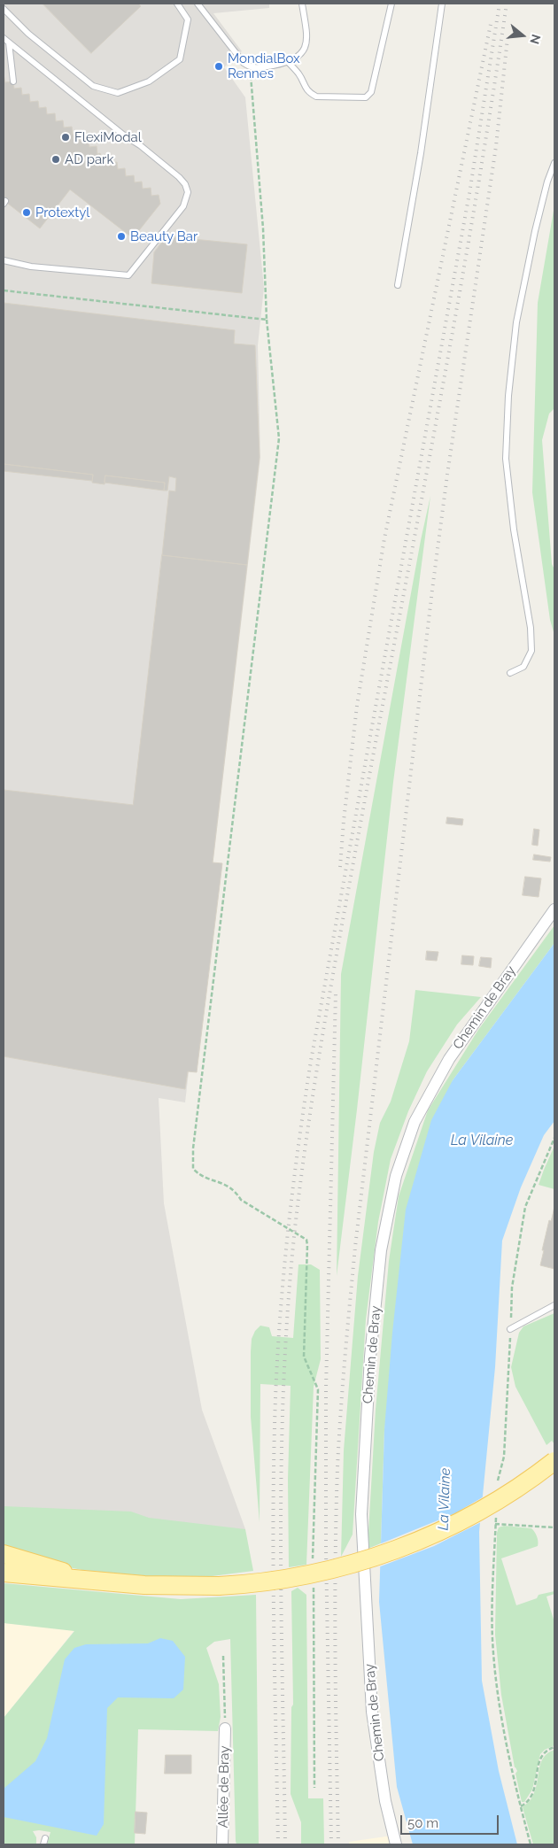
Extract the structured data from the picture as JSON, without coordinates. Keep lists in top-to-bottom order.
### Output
{
  "streets": {
    "street": ["Chemin de Bray", "Allée de Bray"]
  },
  "water": ["La Vilaine"],
  "places": [
    "MondialBox Rennes",
    "FlexiModal",
    "AD park",
    "Protextyl",
    "Beauty Bar"
  ],
  "scale_bar": "50 m",
  "north": "right"
}
